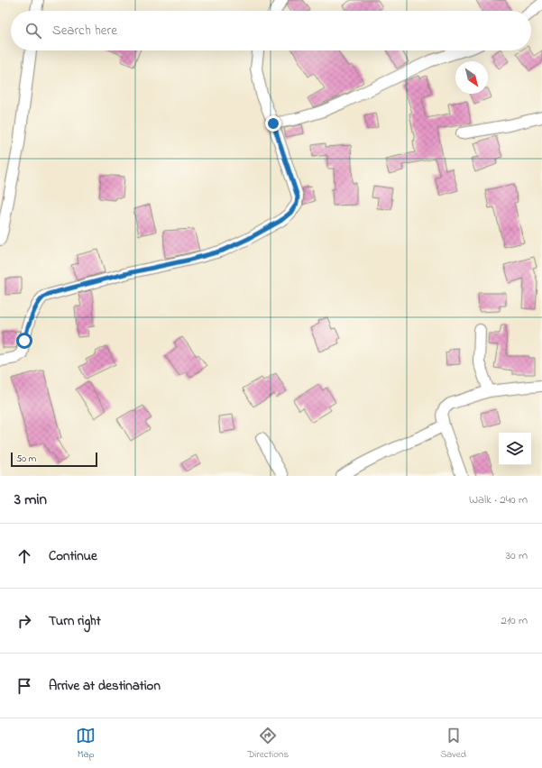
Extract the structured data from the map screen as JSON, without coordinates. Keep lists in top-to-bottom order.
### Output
{
  "scale_bar": "50 m",
  "north": "bottom right",
  "page": {
    "search": "Search here",
    "scale": "50 m",
    "heading": ["3 min", "Walk · 240 m"],
    "list": [
      ["Continue", "30 m"],
      ["Turn right", "210 m"],
      "Arrive at destination"
    ],
    "nav": ["Map", "Directions", "Saved"]
  }
}
